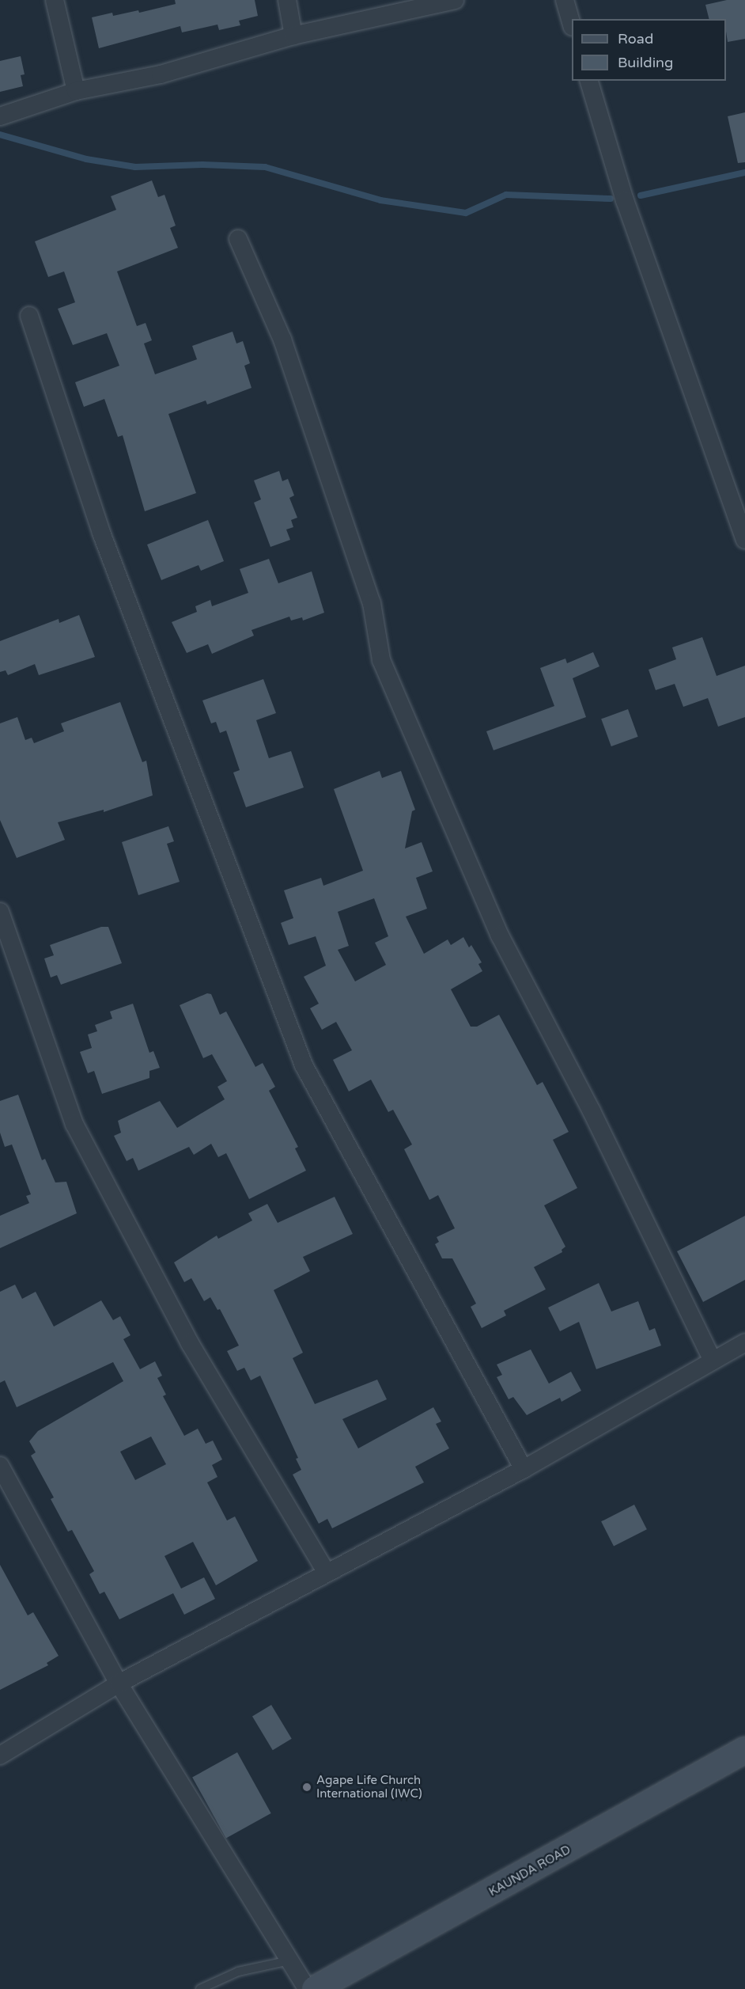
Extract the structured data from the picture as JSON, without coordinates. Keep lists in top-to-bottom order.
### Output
{
  "streets": {
    "main road": ["KAUNDA ROAD"]
  },
  "places": ["Agape Life Church International (IWC)"],
  "legend": ["Road", "Building"]
}
